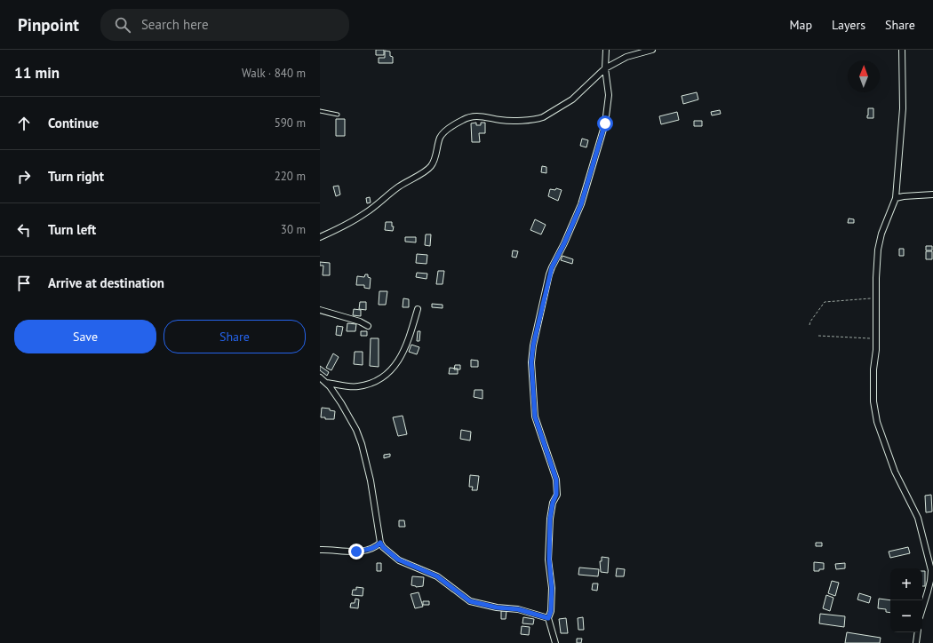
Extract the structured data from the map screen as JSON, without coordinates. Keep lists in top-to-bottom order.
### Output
{
  "north": "top",
  "page": {
    "header": "Pinpoint",
    "search": "Search here",
    "nav": ["Map", "Layers", "Share"],
    "heading": ["11 min", "Walk · 840 m"],
    "list": [
      ["Continue", "590 m"],
      ["Turn right", "220 m"],
      ["Turn left", "30 m"],
      "Arrive at destination"
    ],
    "buttons": ["Save", "Share"],
    "map_buttons": ["+", "−"]
  }
}
